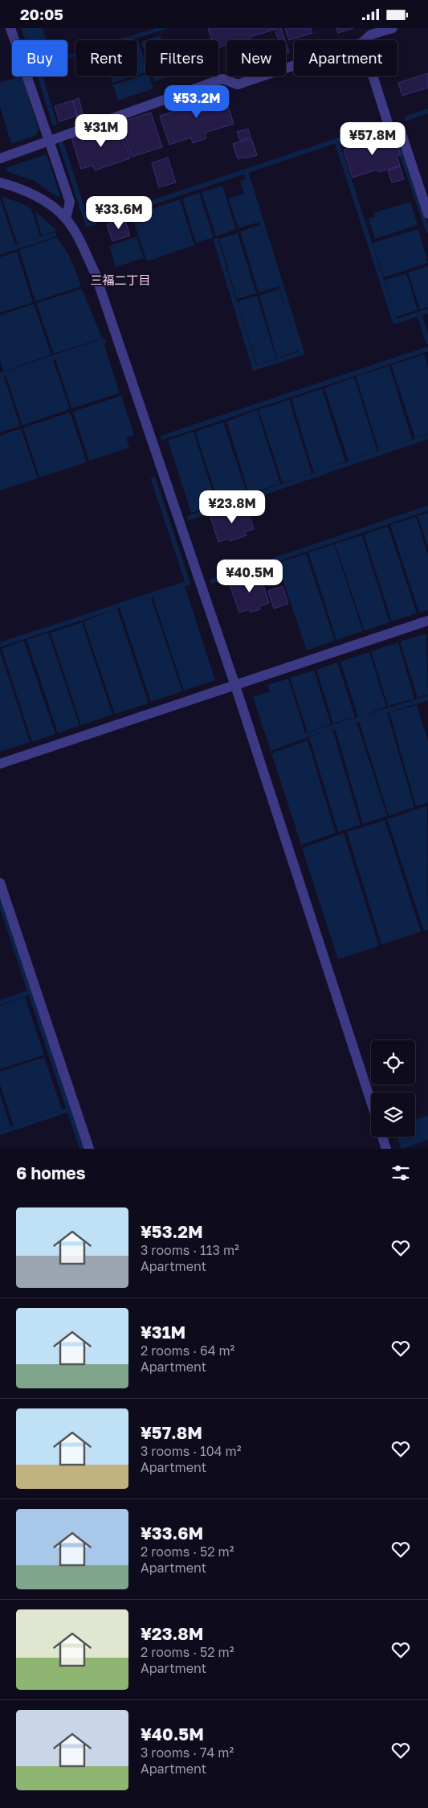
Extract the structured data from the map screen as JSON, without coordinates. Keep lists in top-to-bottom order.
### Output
{
  "districts": ["三福二丁目"],
  "page": {
    "status": "20:05",
    "chip": [
      "Buy",
      "Rent",
      "Filters",
      "New",
      "Apartment"
    ],
    "price": [
      "¥53.2M",
      "¥31M",
      "¥57.8M",
      "¥33.6M",
      "¥23.8M",
      "¥40.5M"
    ],
    "heading": "6 homes",
    "list": [
      {
        "name": "¥53.2M",
        "note": "3 rooms · 113 m² · Apartment"
      },
      {
        "name": "¥31M",
        "note": "2 rooms · 64 m² · Apartment"
      },
      {
        "name": "¥57.8M",
        "note": "3 rooms · 104 m² · Apartment"
      },
      {
        "name": "¥33.6M",
        "note": "2 rooms · 52 m² · Apartment"
      },
      {
        "name": "¥23.8M",
        "note": "2 rooms · 52 m² · Apartment"
      },
      {
        "name": "¥40.5M",
        "note": "3 rooms · 74 m² · Apartment"
      }
    ]
  }
}
